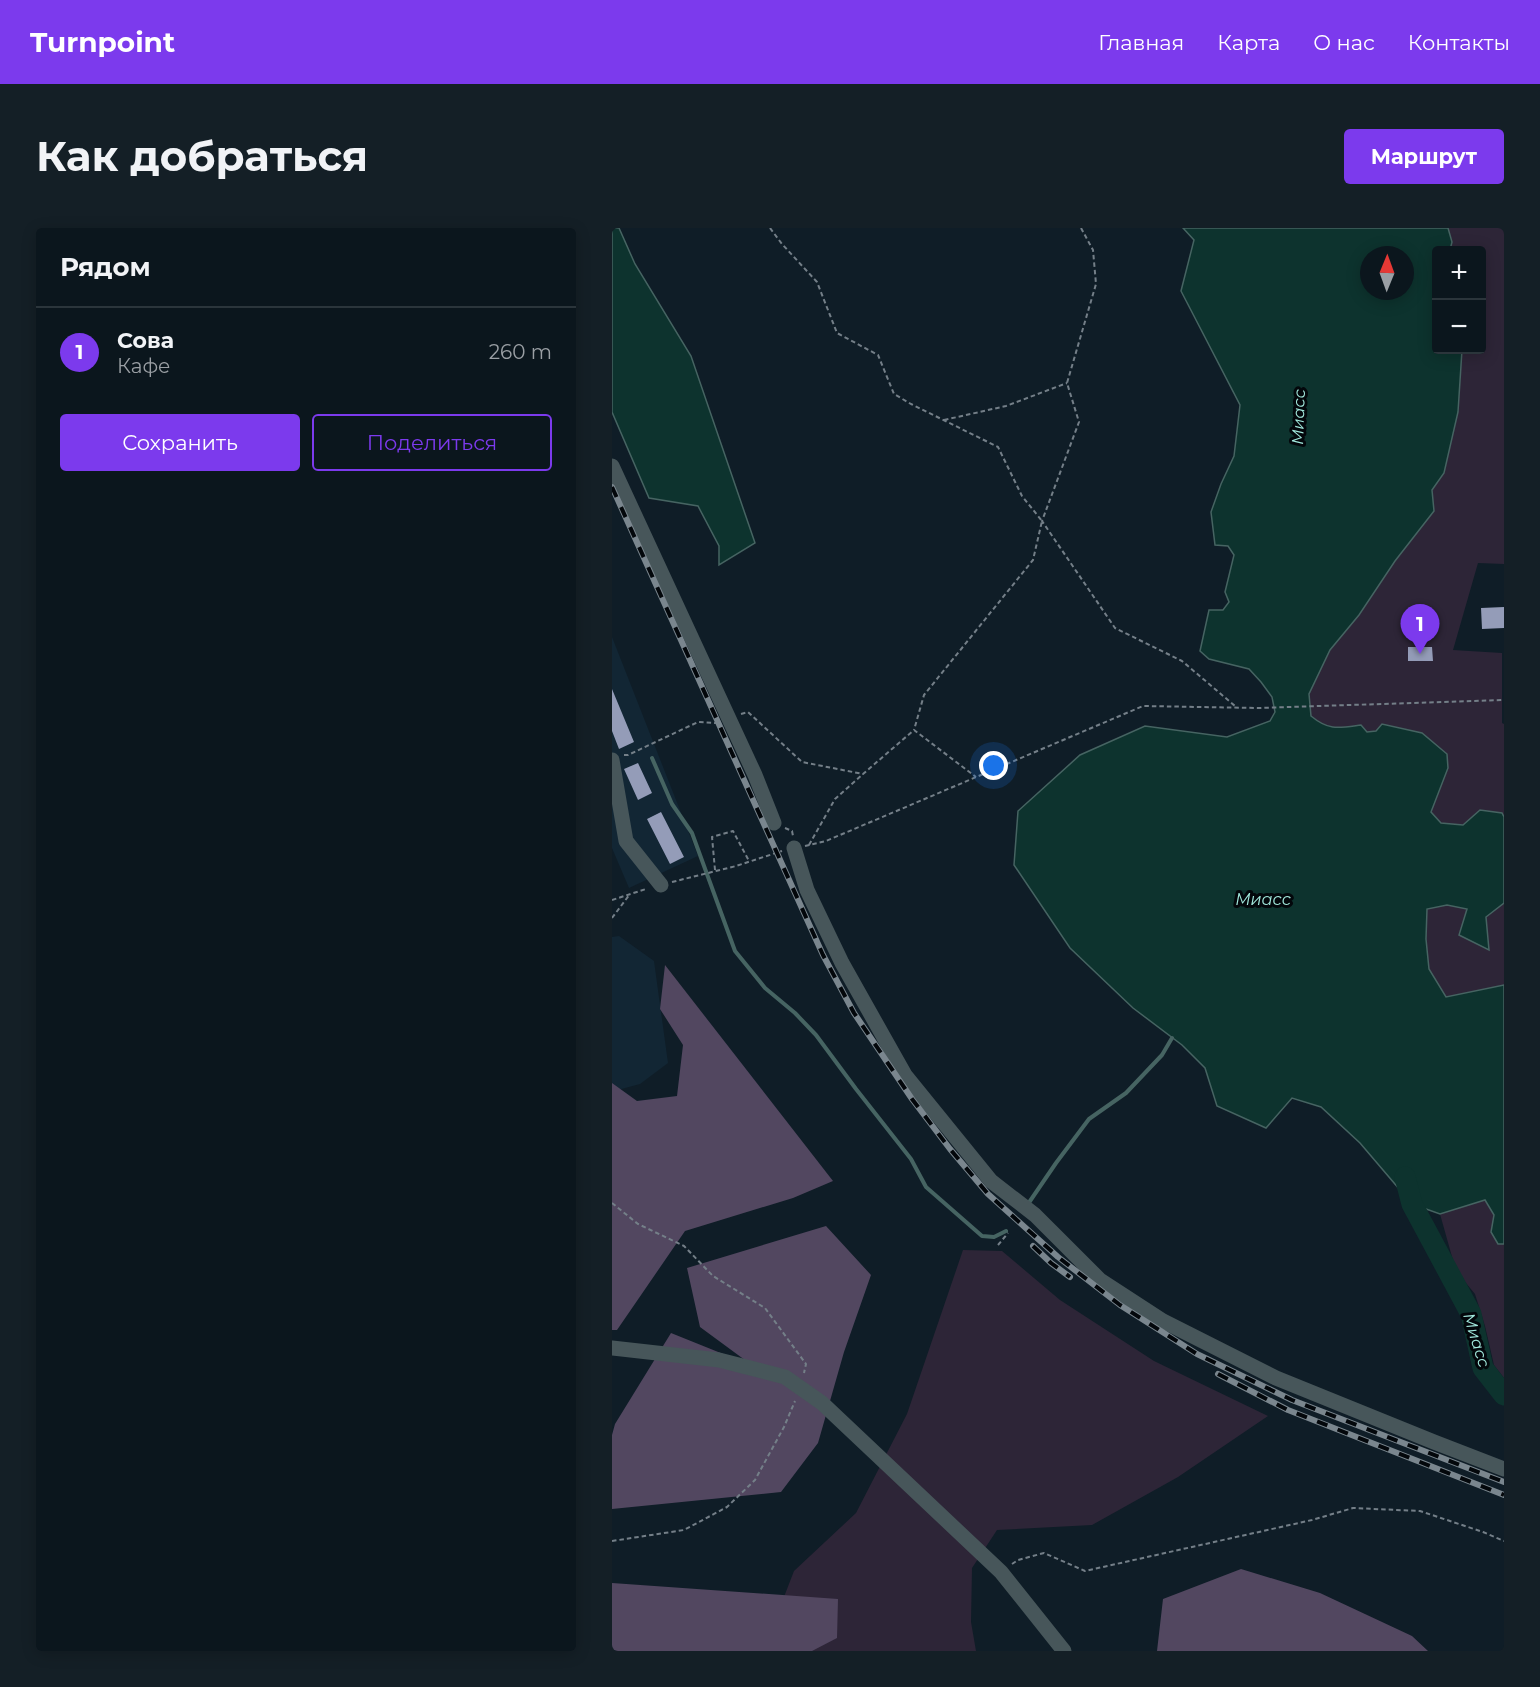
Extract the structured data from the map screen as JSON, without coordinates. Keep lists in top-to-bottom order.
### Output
{
  "water": ["Миасс"],
  "north": "top",
  "page": {
    "header": "Turnpoint",
    "nav": [
      "Главная",
      "Карта",
      "О нас",
      "Контакты"
    ],
    "buttons": [
      "Маршрут",
      ["Сохранить", "Поделиться"]
    ],
    "title": "Как добраться",
    "heading": "Рядом",
    "map_buttons": ["+", "−"],
    "list": [
      {
        "mark": "1",
        "name": "Сова",
        "note": "Кафе",
        "value": "260 m"
      }
    ],
    "pins": "1"
  }
}
